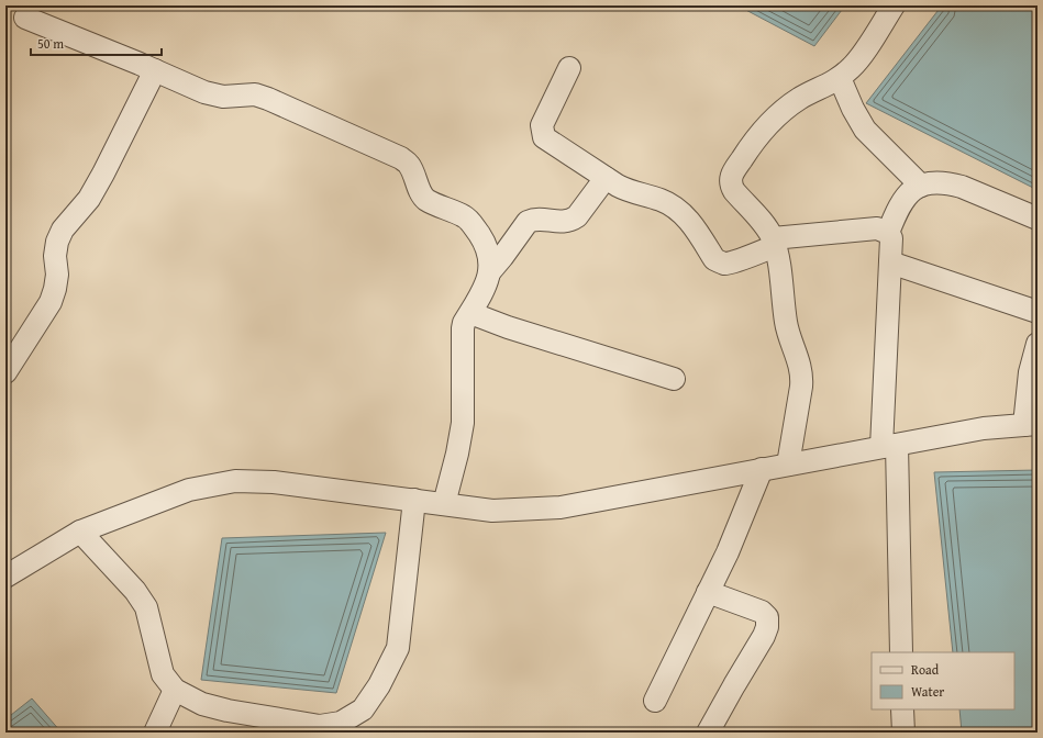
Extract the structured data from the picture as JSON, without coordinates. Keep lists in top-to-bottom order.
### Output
{
  "legend": ["Road", "Water"],
  "scale_bar": "50 m"
}
